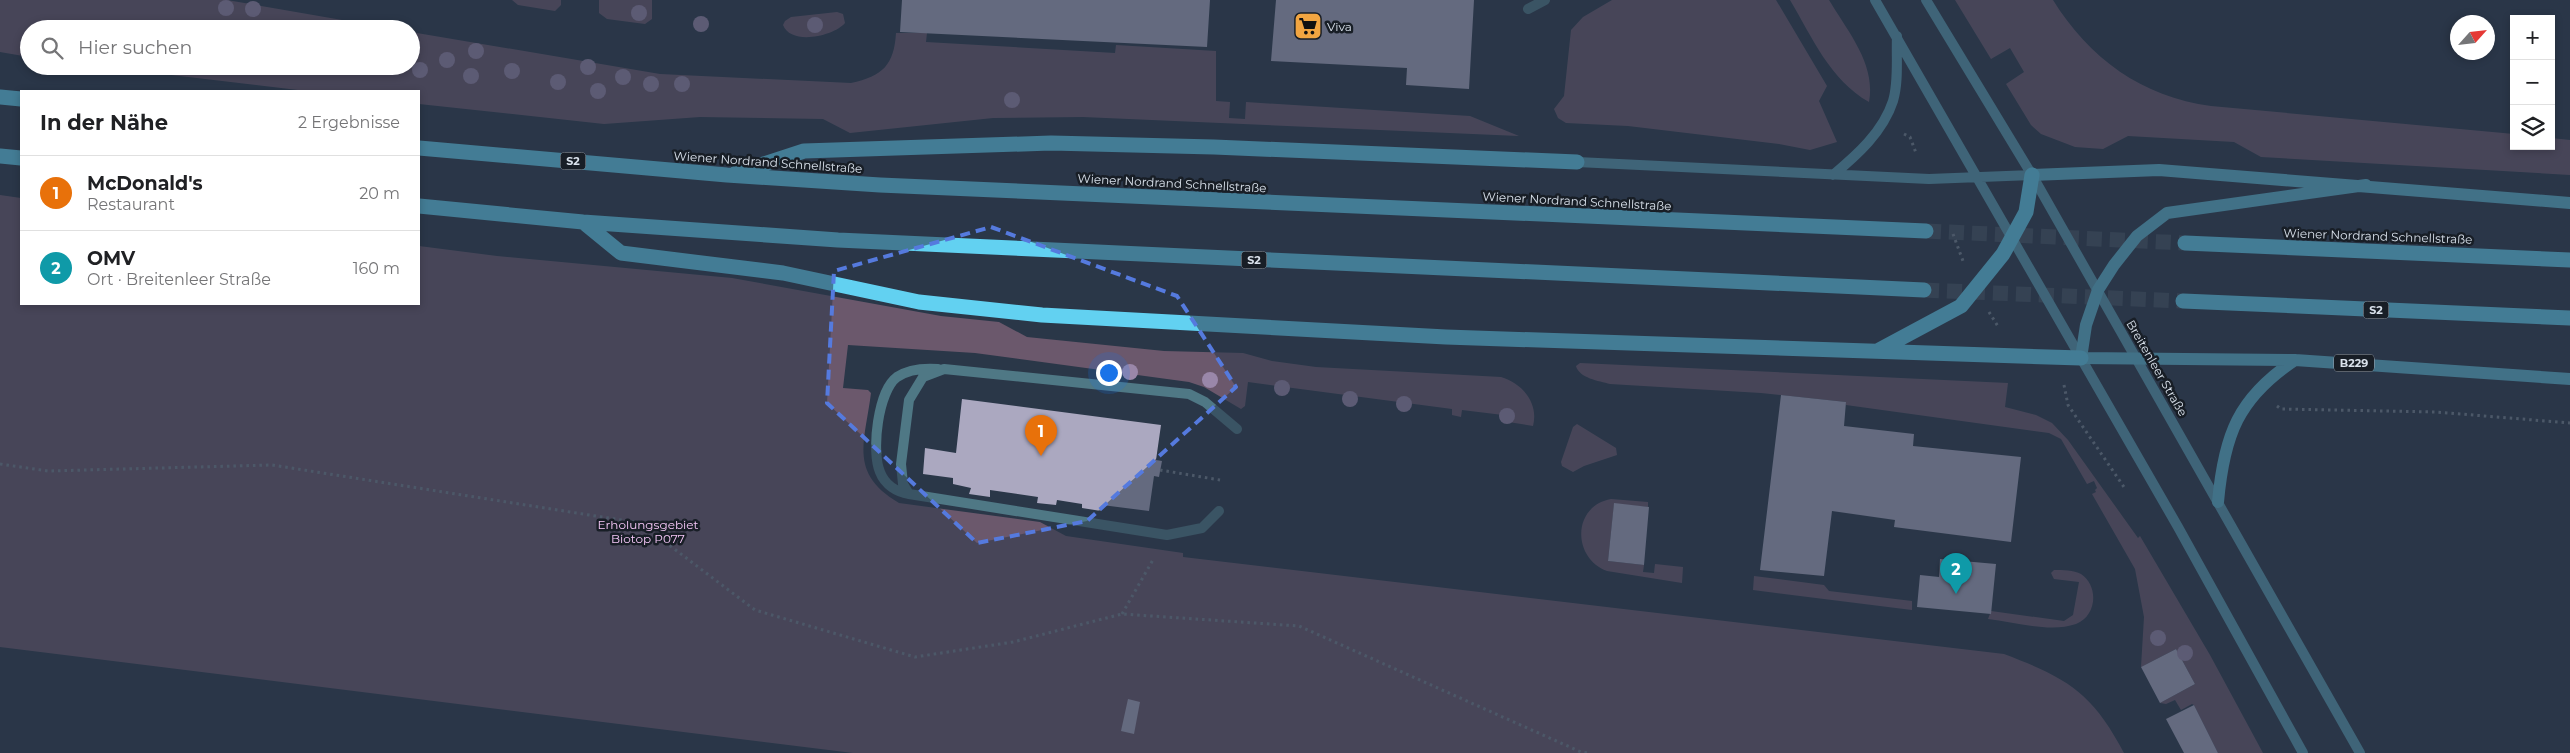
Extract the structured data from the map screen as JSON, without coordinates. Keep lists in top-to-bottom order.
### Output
{
  "streets": {
    "highway": ["S2", "Wiener Nordrand Schnellstraße"],
    "main road": ["B229", "Breitenleer Straße"]
  },
  "crossings": [
    ["B229", "Breitenleer Straße"]
  ],
  "parks": ["Erholungsgebiet Biotop P077"],
  "places": {
    "supermarket": ["Viva"]
  },
  "north": "top right",
  "page": {
    "map_buttons": ["+", "−"],
    "search": "Hier suchen",
    "heading": ["In der Nähe", "2 Ergebnisse"],
    "list": [
      {
        "mark": "1",
        "name": "McDonald's",
        "note": "Restaurant",
        "value": "20 m"
      },
      {
        "mark": "2",
        "name": "OMV",
        "note": "Ort · Breitenleer Straße",
        "value": "160 m"
      }
    ],
    "pins": ["1", "2"]
  }
}
